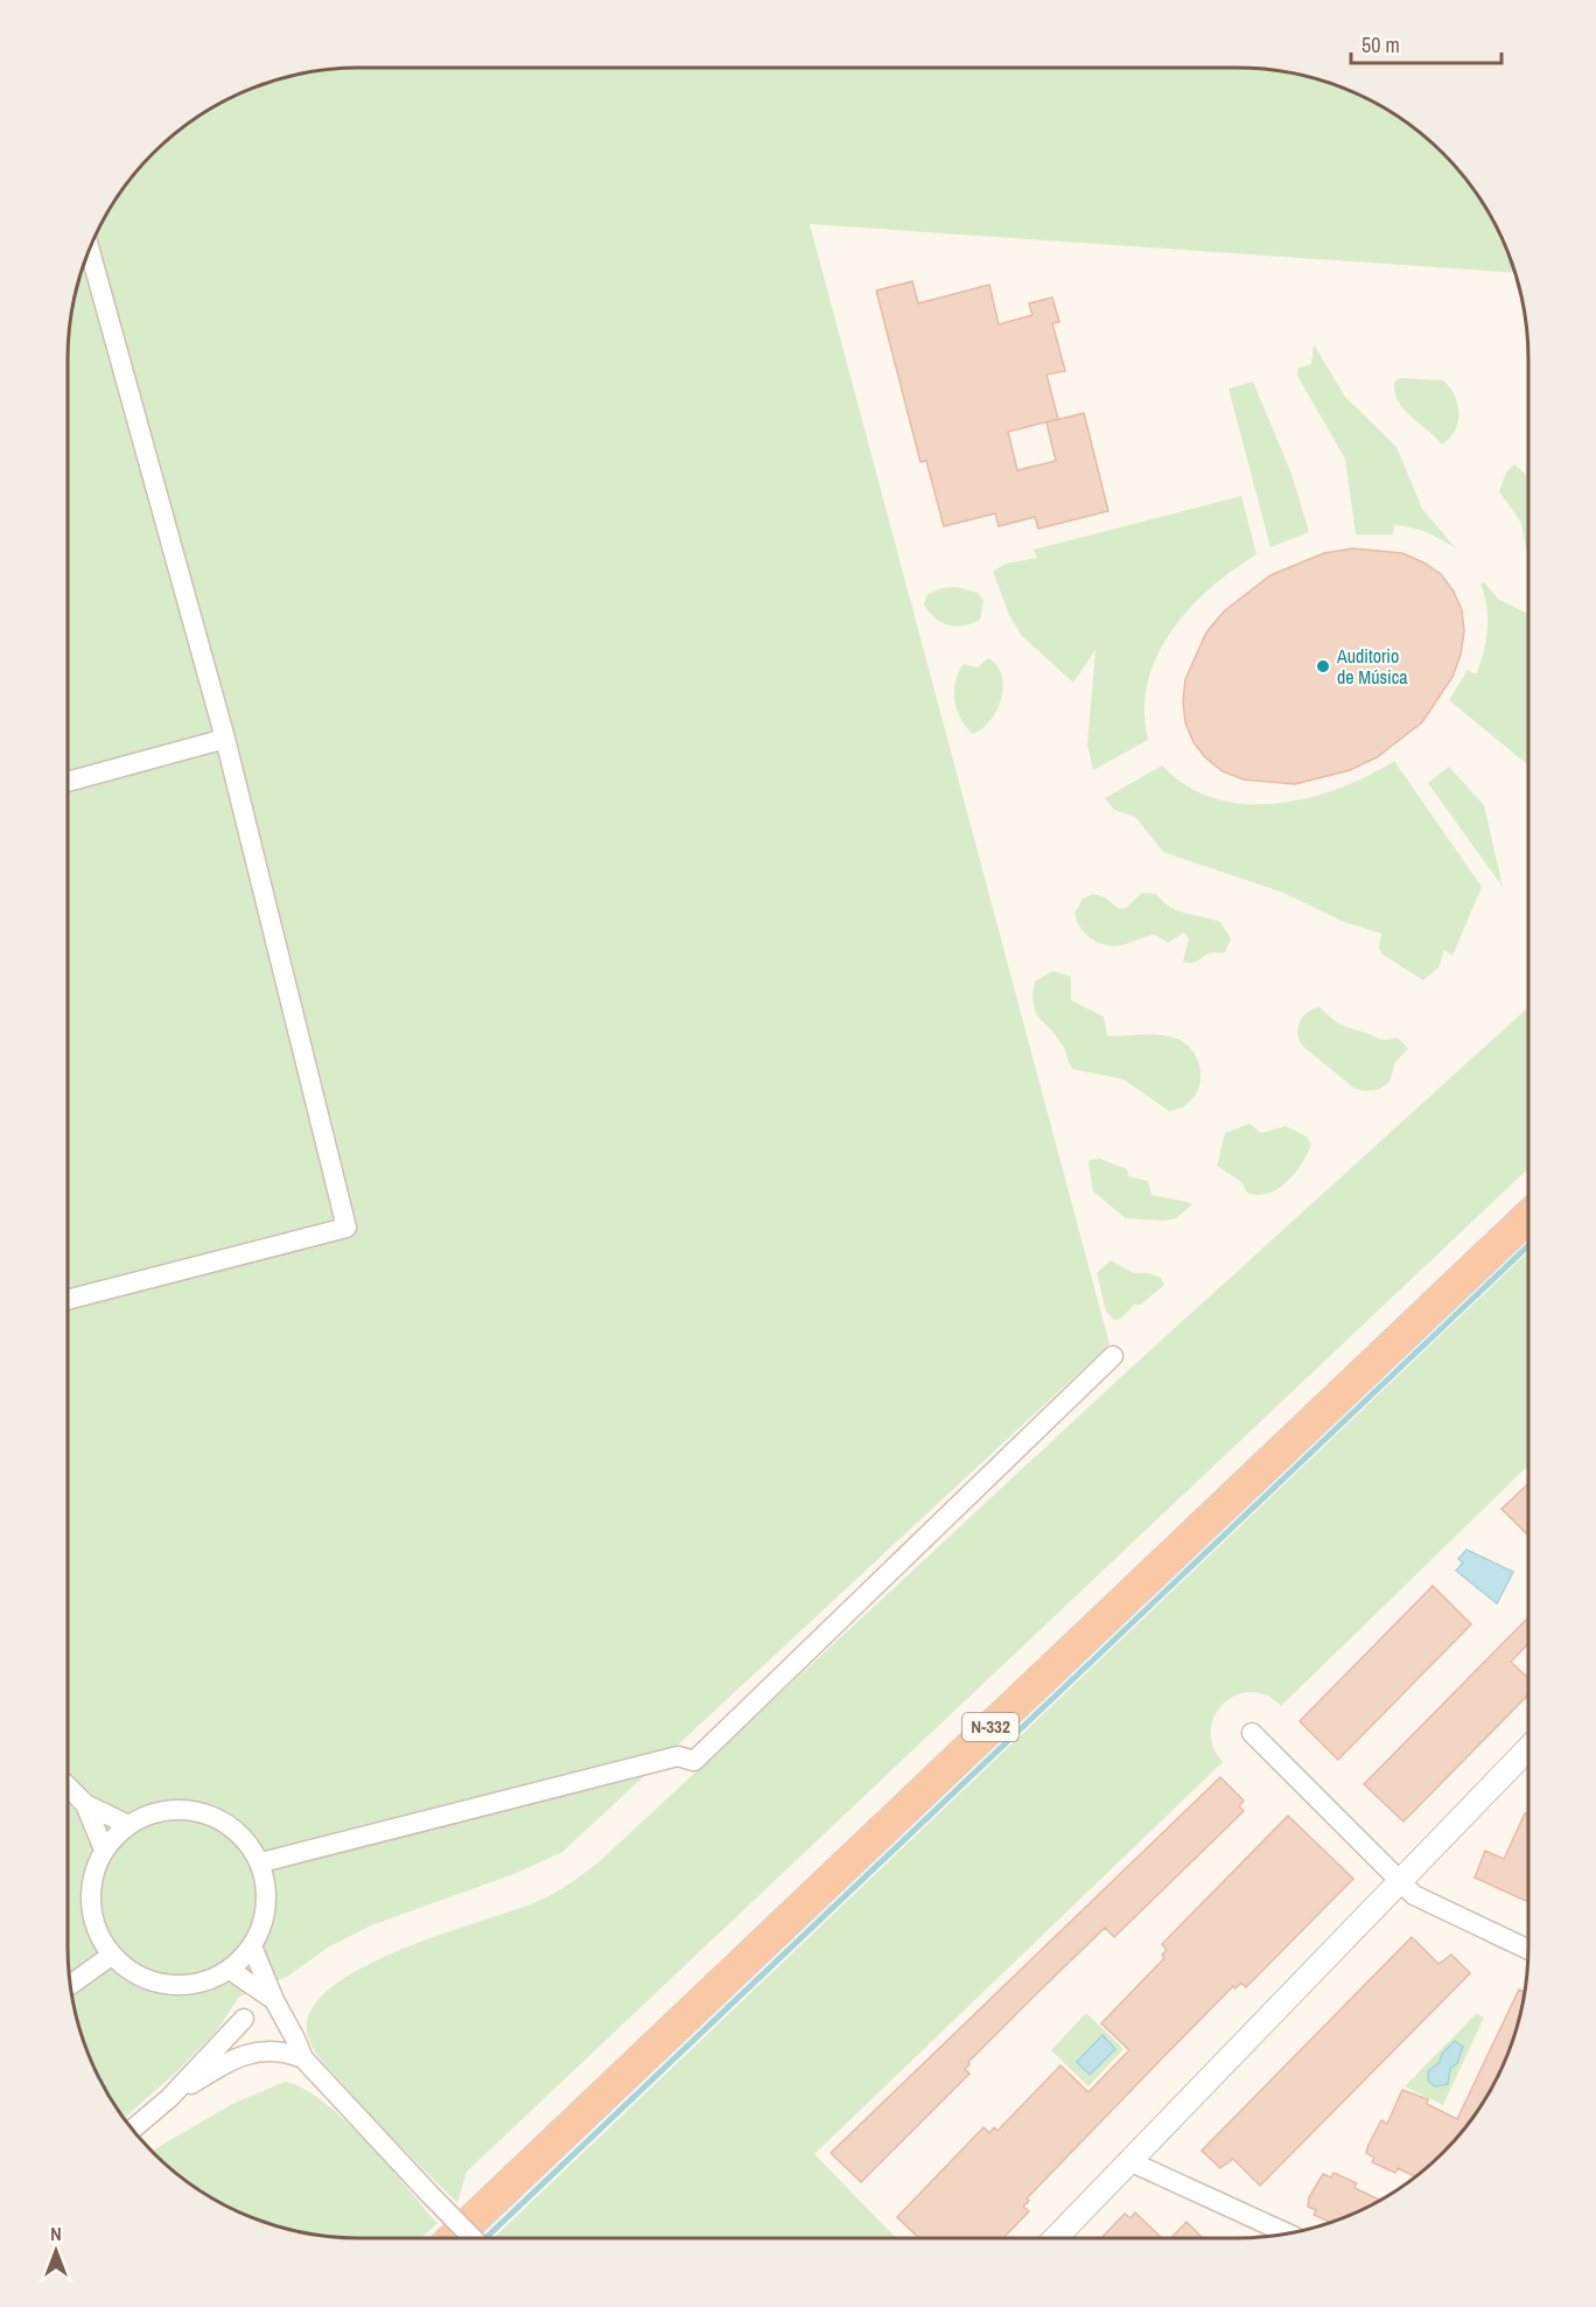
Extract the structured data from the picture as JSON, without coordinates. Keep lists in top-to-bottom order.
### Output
{
  "streets": {
    "highway": ["N-332"]
  },
  "places": ["Auditorio de Música"],
  "scale_bar": "50 m",
  "north": "top"
}
